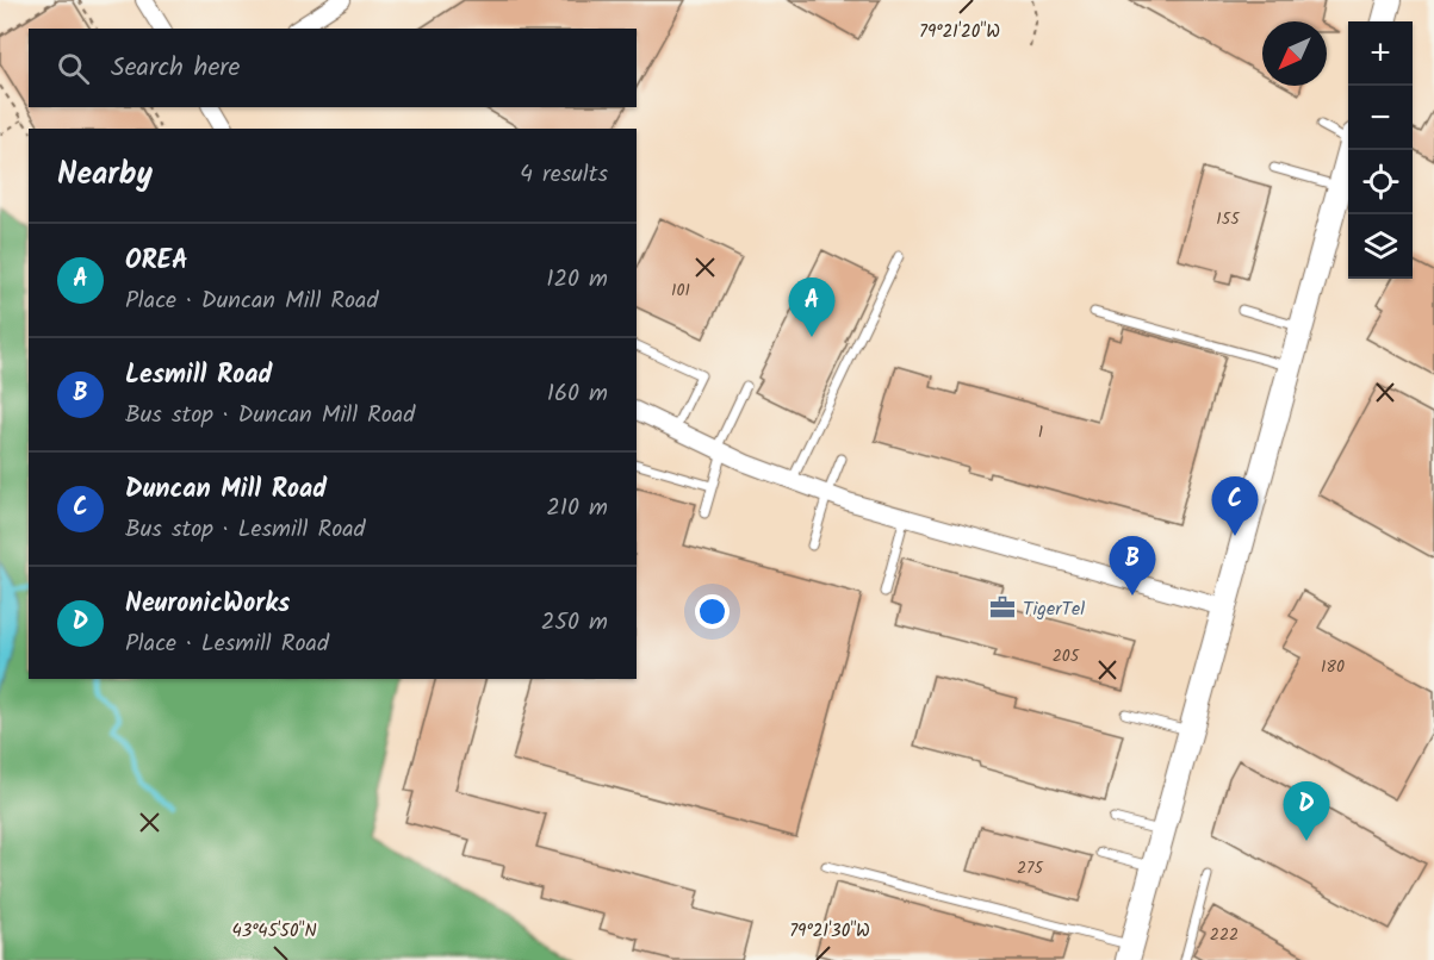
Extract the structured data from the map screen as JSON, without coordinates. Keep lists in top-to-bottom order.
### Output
{
  "places": {
    "office": ["TigerTel"]
  },
  "house_numbers": [
    "155",
    "101",
    "1",
    "205",
    "180",
    "275",
    "222"
  ],
  "north": "bottom left",
  "page": {
    "map_buttons": ["+", "−"],
    "search": "Search here",
    "heading": ["Nearby", "4 results"],
    "list": [
      {
        "mark": "A",
        "name": "OREA",
        "note": "Place · Duncan Mill Road",
        "value": "120 m"
      },
      {
        "mark": "B",
        "name": "Lesmill Road",
        "note": "Bus stop · Duncan Mill Road",
        "value": "160 m"
      },
      {
        "mark": "C",
        "name": "Duncan Mill Road",
        "note": "Bus stop · Lesmill Road",
        "value": "210 m"
      },
      {
        "mark": "D",
        "name": "NeuronicWorks",
        "note": "Place · Lesmill Road",
        "value": "250 m"
      }
    ],
    "pins": [
      "A",
      "C",
      "B",
      "D"
    ]
  },
  "coordinates": ["79°21'20\"W", "79°21'30\"W", "43°45'50\"N"]
}
